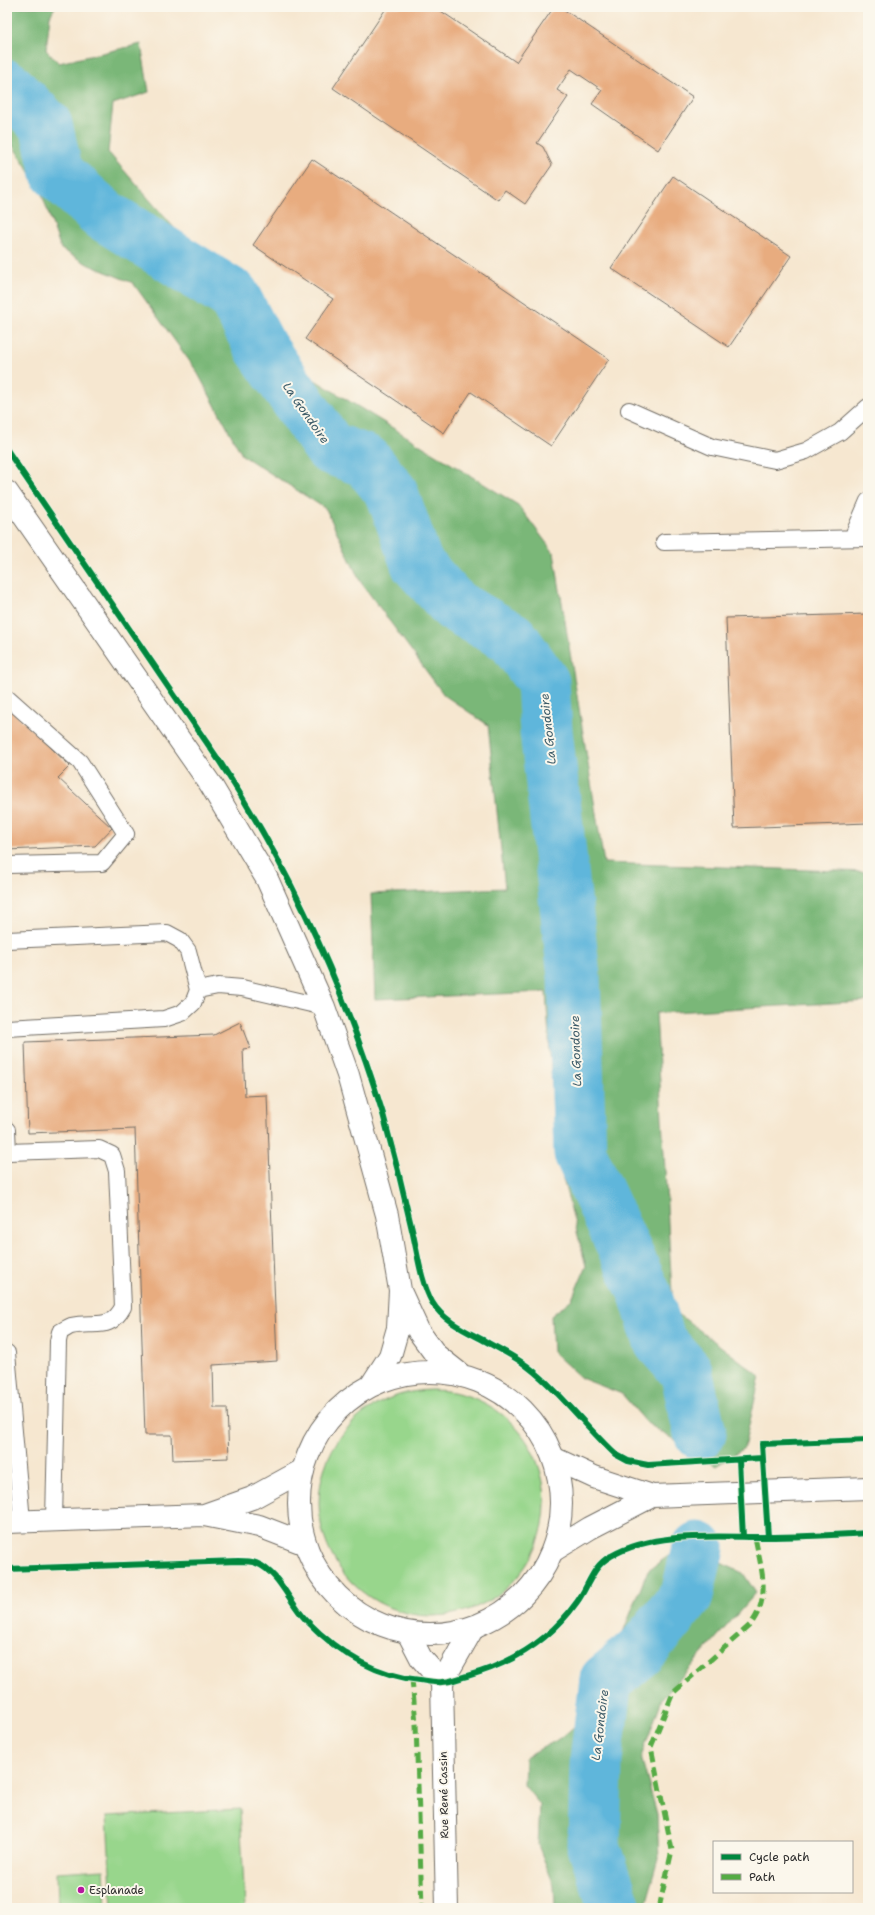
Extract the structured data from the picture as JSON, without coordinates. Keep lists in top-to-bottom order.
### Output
{
  "streets": {
    "main road": ["Rue René Cassin"]
  },
  "water": ["La Gondoire"],
  "places": ["Esplanade"],
  "legend": ["Cycle path", "Path"]
}
